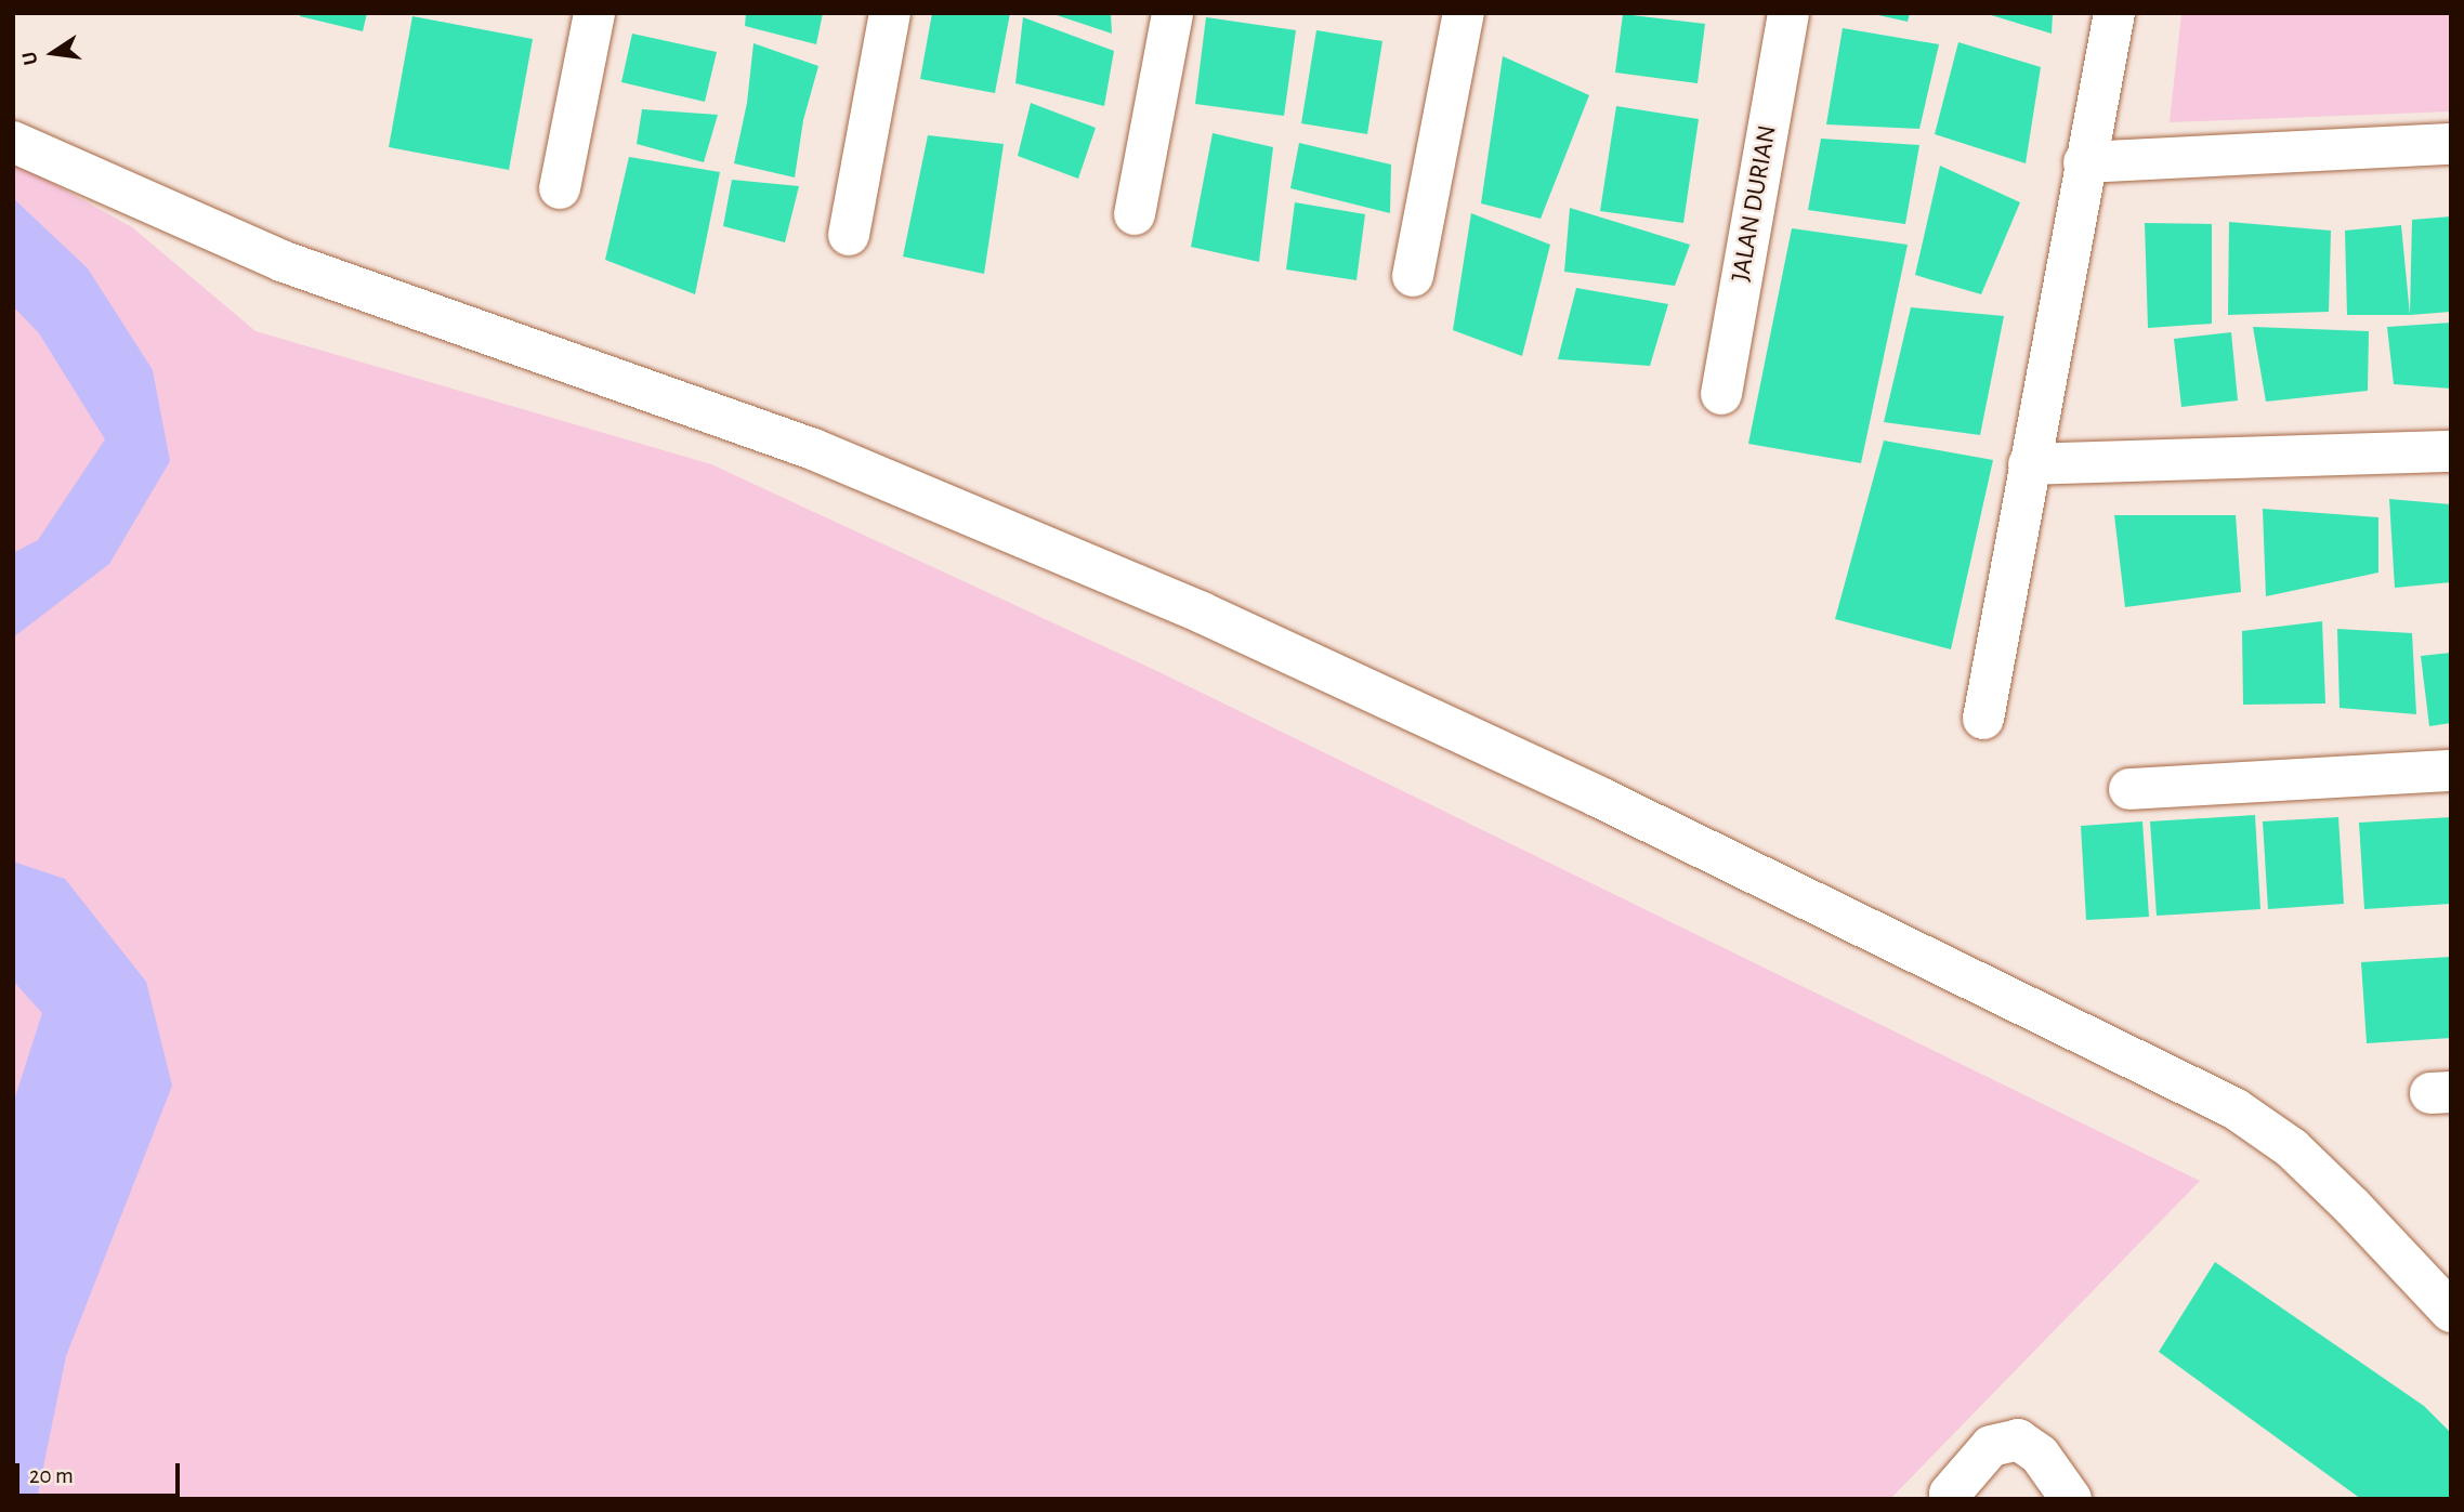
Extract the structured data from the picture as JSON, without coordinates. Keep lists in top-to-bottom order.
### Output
{
  "streets": {
    "street": ["JALAN DURIAN"]
  },
  "scale_bar": "20 m",
  "north": "left"
}
